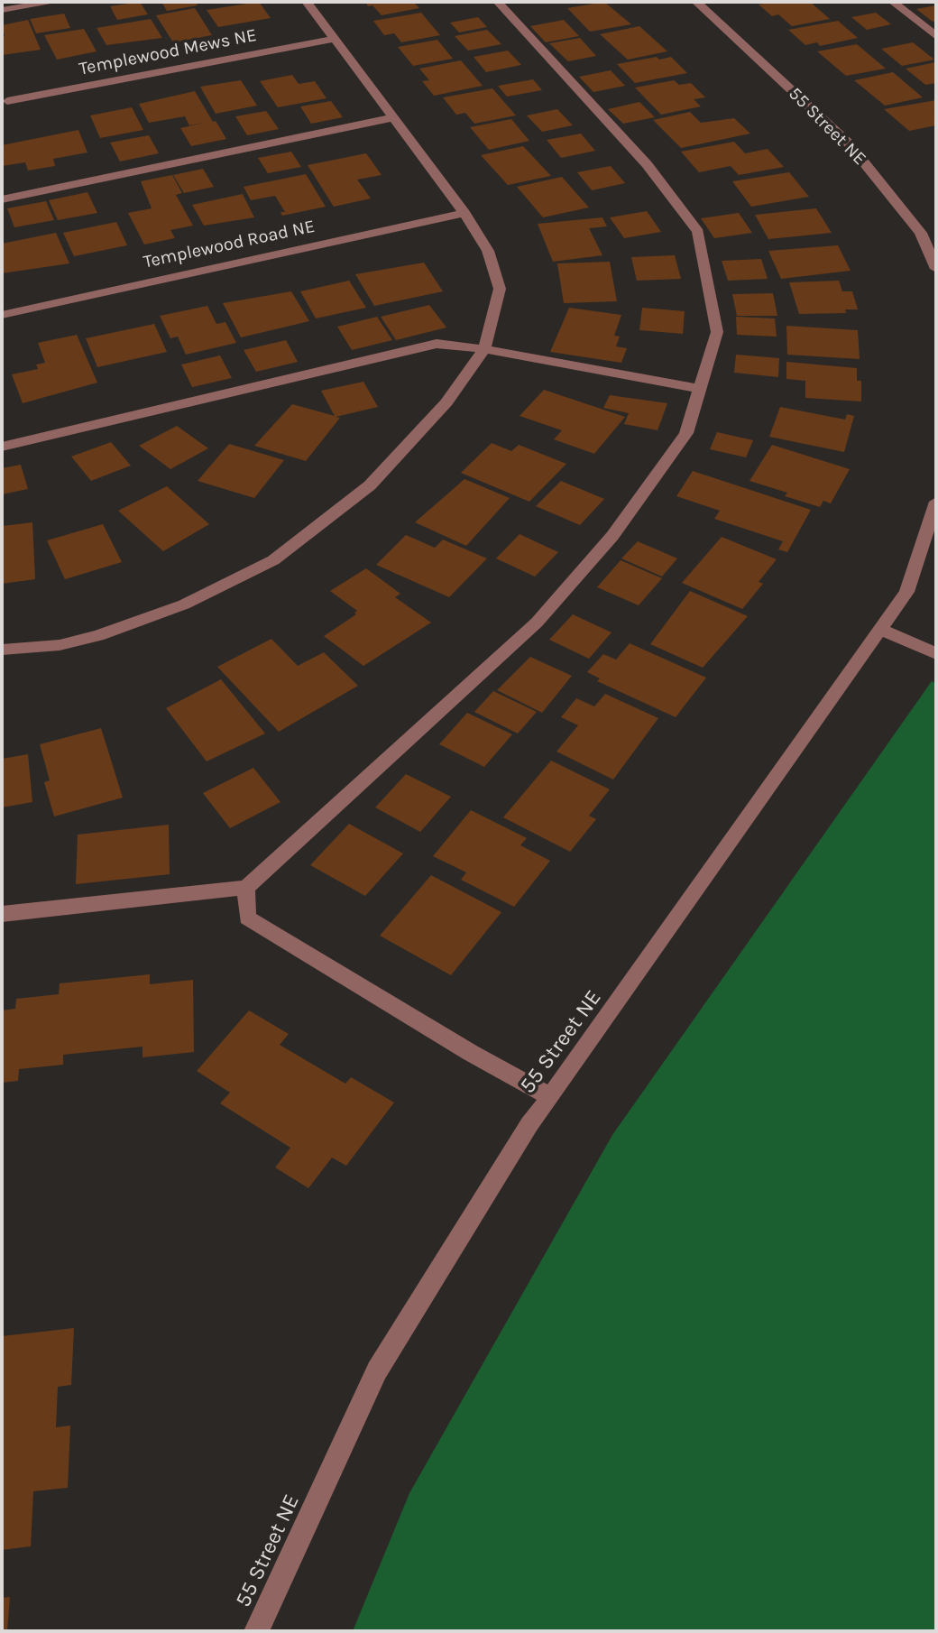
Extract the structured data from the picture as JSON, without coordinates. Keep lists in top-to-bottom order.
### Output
{
  "streets": {
    "street": ["Templewood Mews NE", "55 Street NE", "Templewood Road NE"]
  }
}
